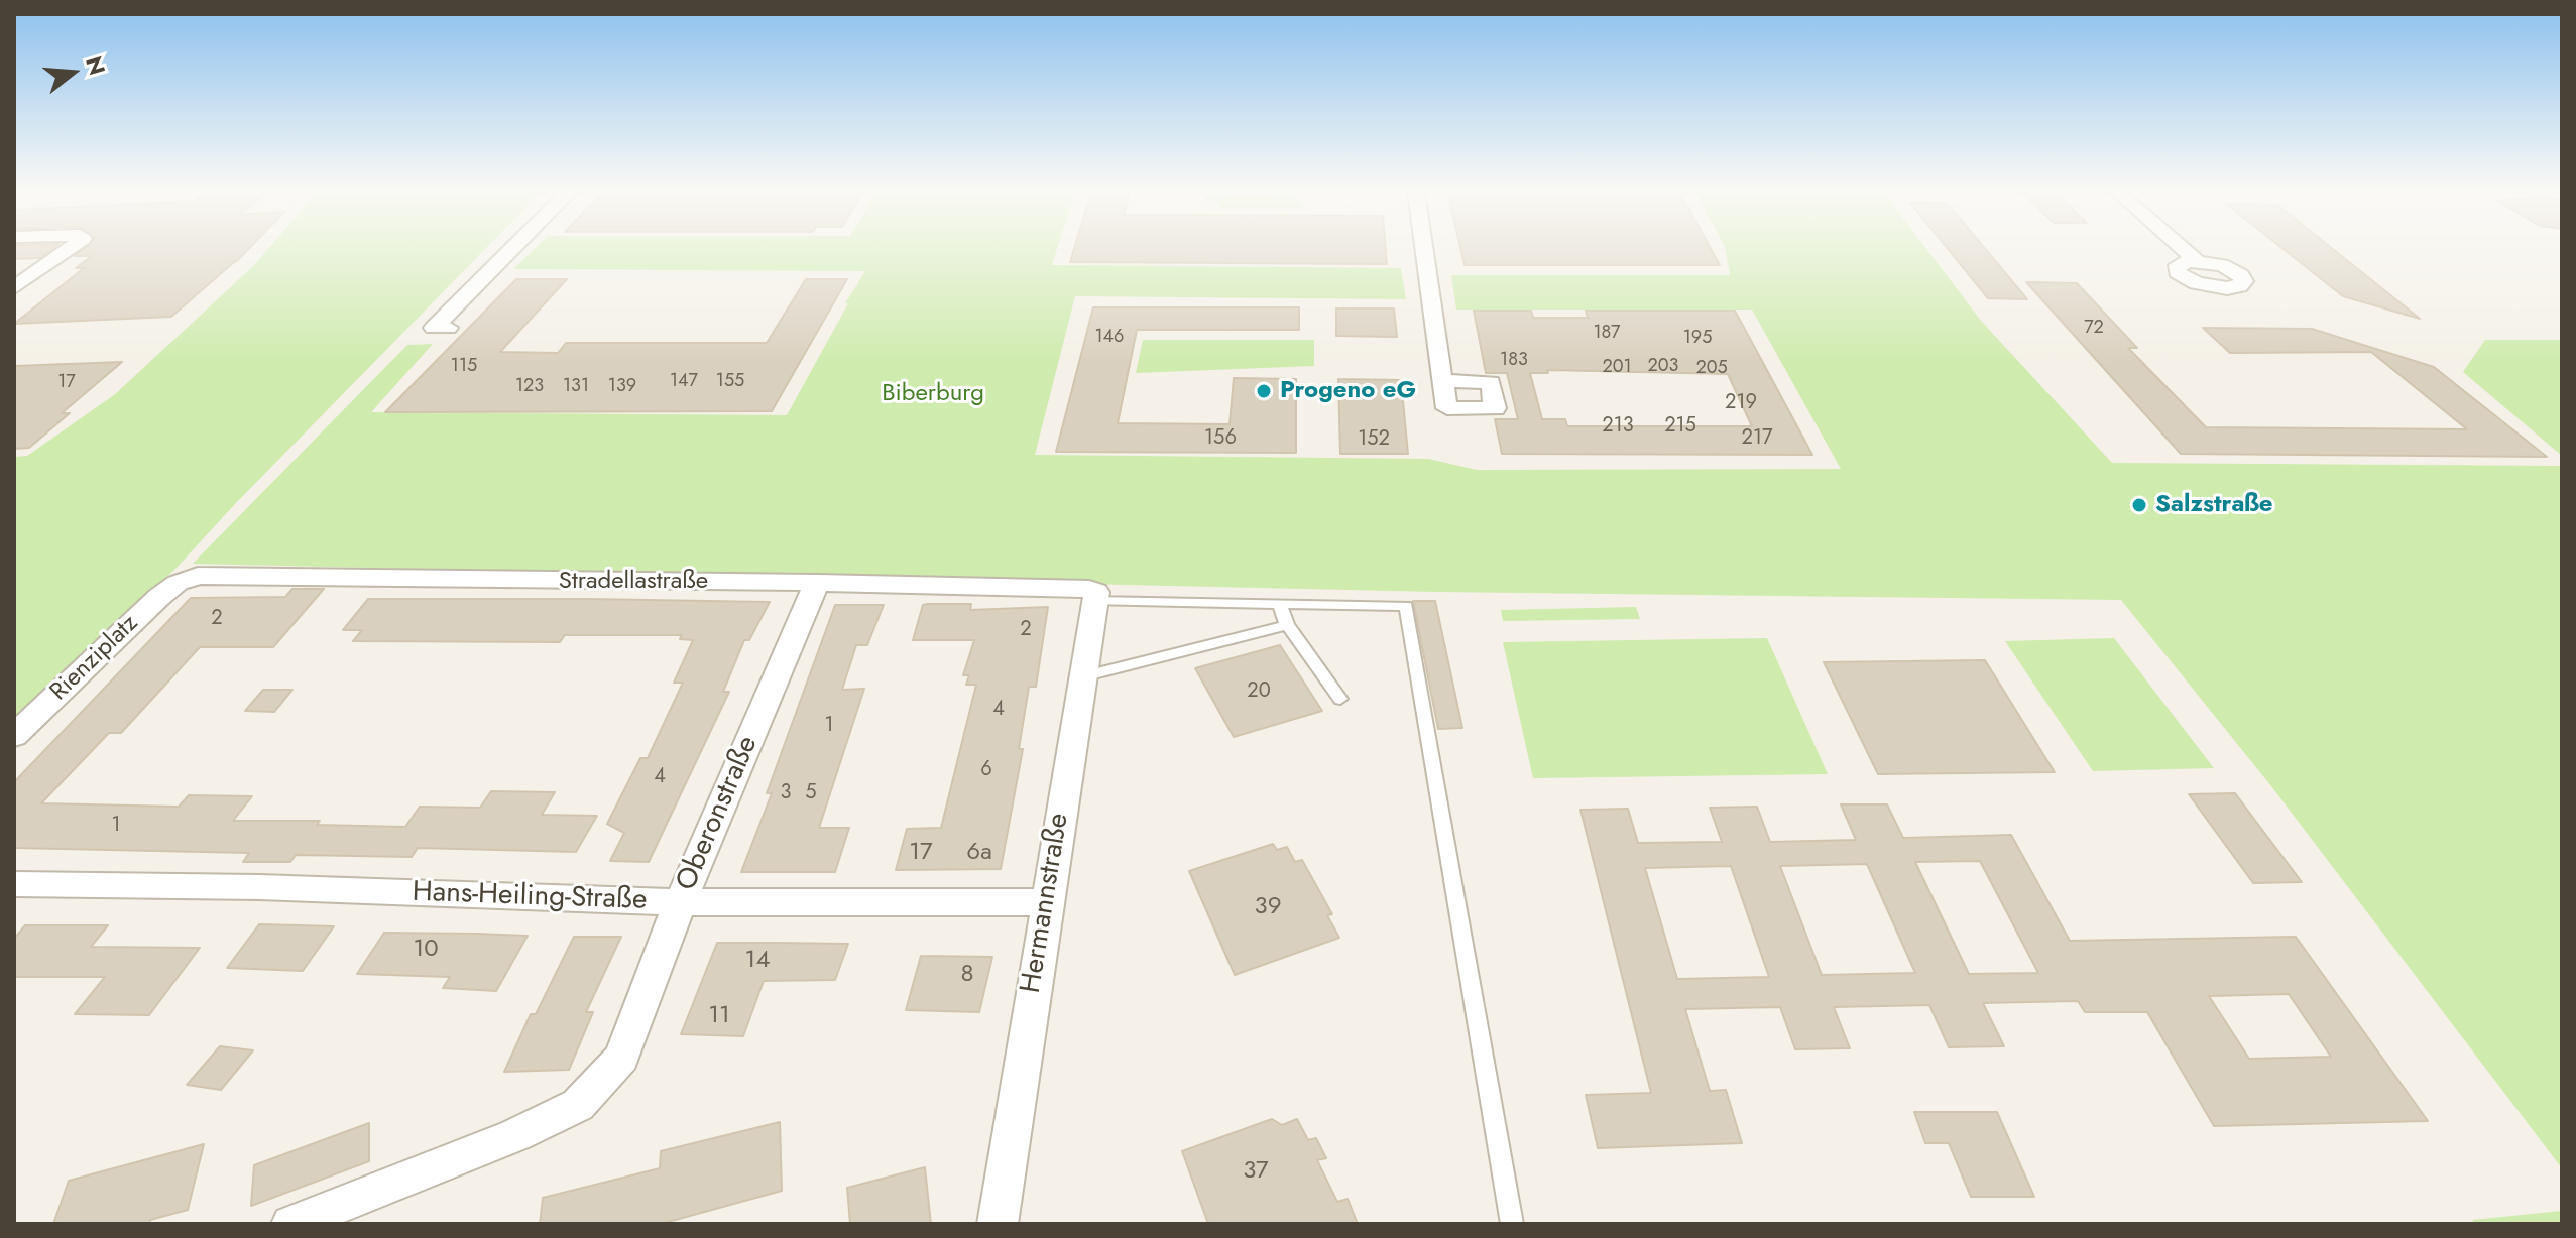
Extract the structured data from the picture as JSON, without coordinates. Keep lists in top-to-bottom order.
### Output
{
  "streets": {
    "street": [
      "Stradellastraße",
      "Rienziplatz",
      "Oberonstraße",
      "Hans-Heiling-Straße",
      "Hermannstraße"
    ]
  },
  "crossings": [
    ["Stradellastraße", "Rienziplatz"],
    ["Stradellastraße", "Oberonstraße"],
    ["Stradellastraße", "Hermannstraße"],
    ["Oberonstraße", "Hans-Heiling-Straße"],
    ["Hans-Heiling-Straße", "Hermannstraße"]
  ],
  "parks": ["Biberburg"],
  "places": ["Progeno eG", "Salzstraße"],
  "house_numbers": [
    "72",
    "187",
    "146",
    "195",
    "183",
    "115",
    "203",
    "201",
    "205",
    "147",
    "155",
    "17",
    "123",
    "131",
    "139",
    "219",
    "213",
    "215",
    "156",
    "217",
    "152",
    "2",
    "2",
    "20",
    "4",
    "1",
    "6",
    "4",
    "3",
    "5",
    "1",
    "17",
    "6a",
    "39",
    "10",
    "14",
    "8",
    "11",
    "37"
  ],
  "north": "right"
}
